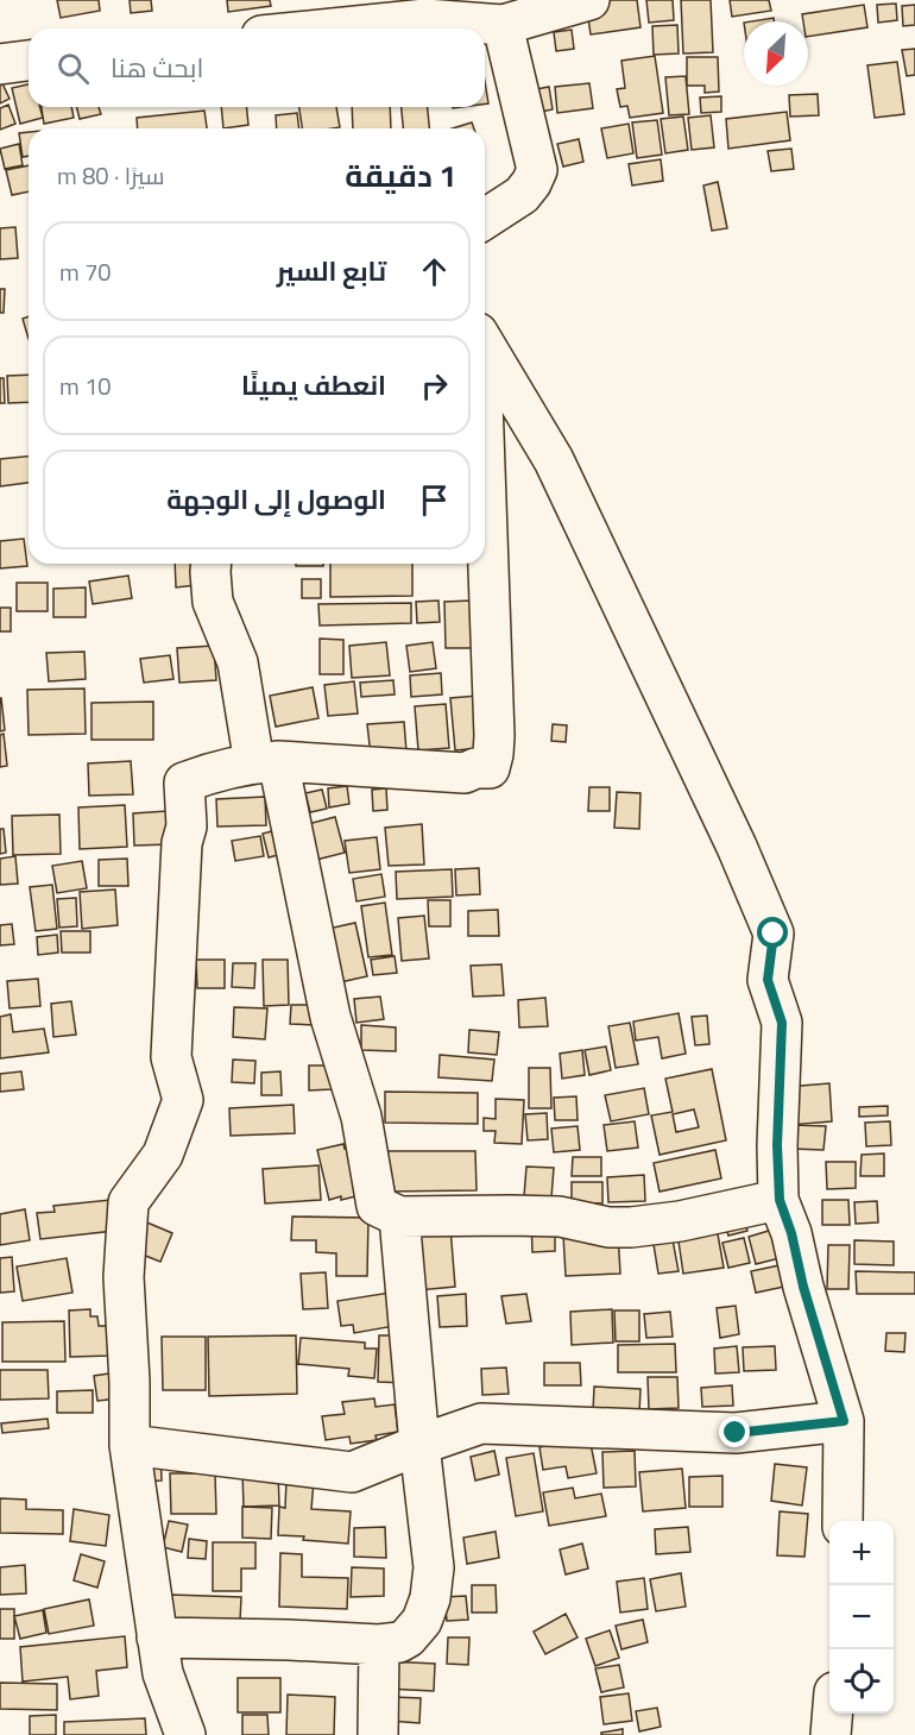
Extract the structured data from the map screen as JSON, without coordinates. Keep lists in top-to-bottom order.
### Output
{
  "north": "bottom left",
  "page": {
    "search": "ابحث هنا",
    "heading": ["1 دقيقة", "سيرًا · 80 m"],
    "list": [
      ["تابع السير", "70 m"],
      ["انعطف يمينًا", "10 m"],
      "الوصول إلى الوجهة"
    ],
    "map_buttons": ["+", "−"]
  }
}
